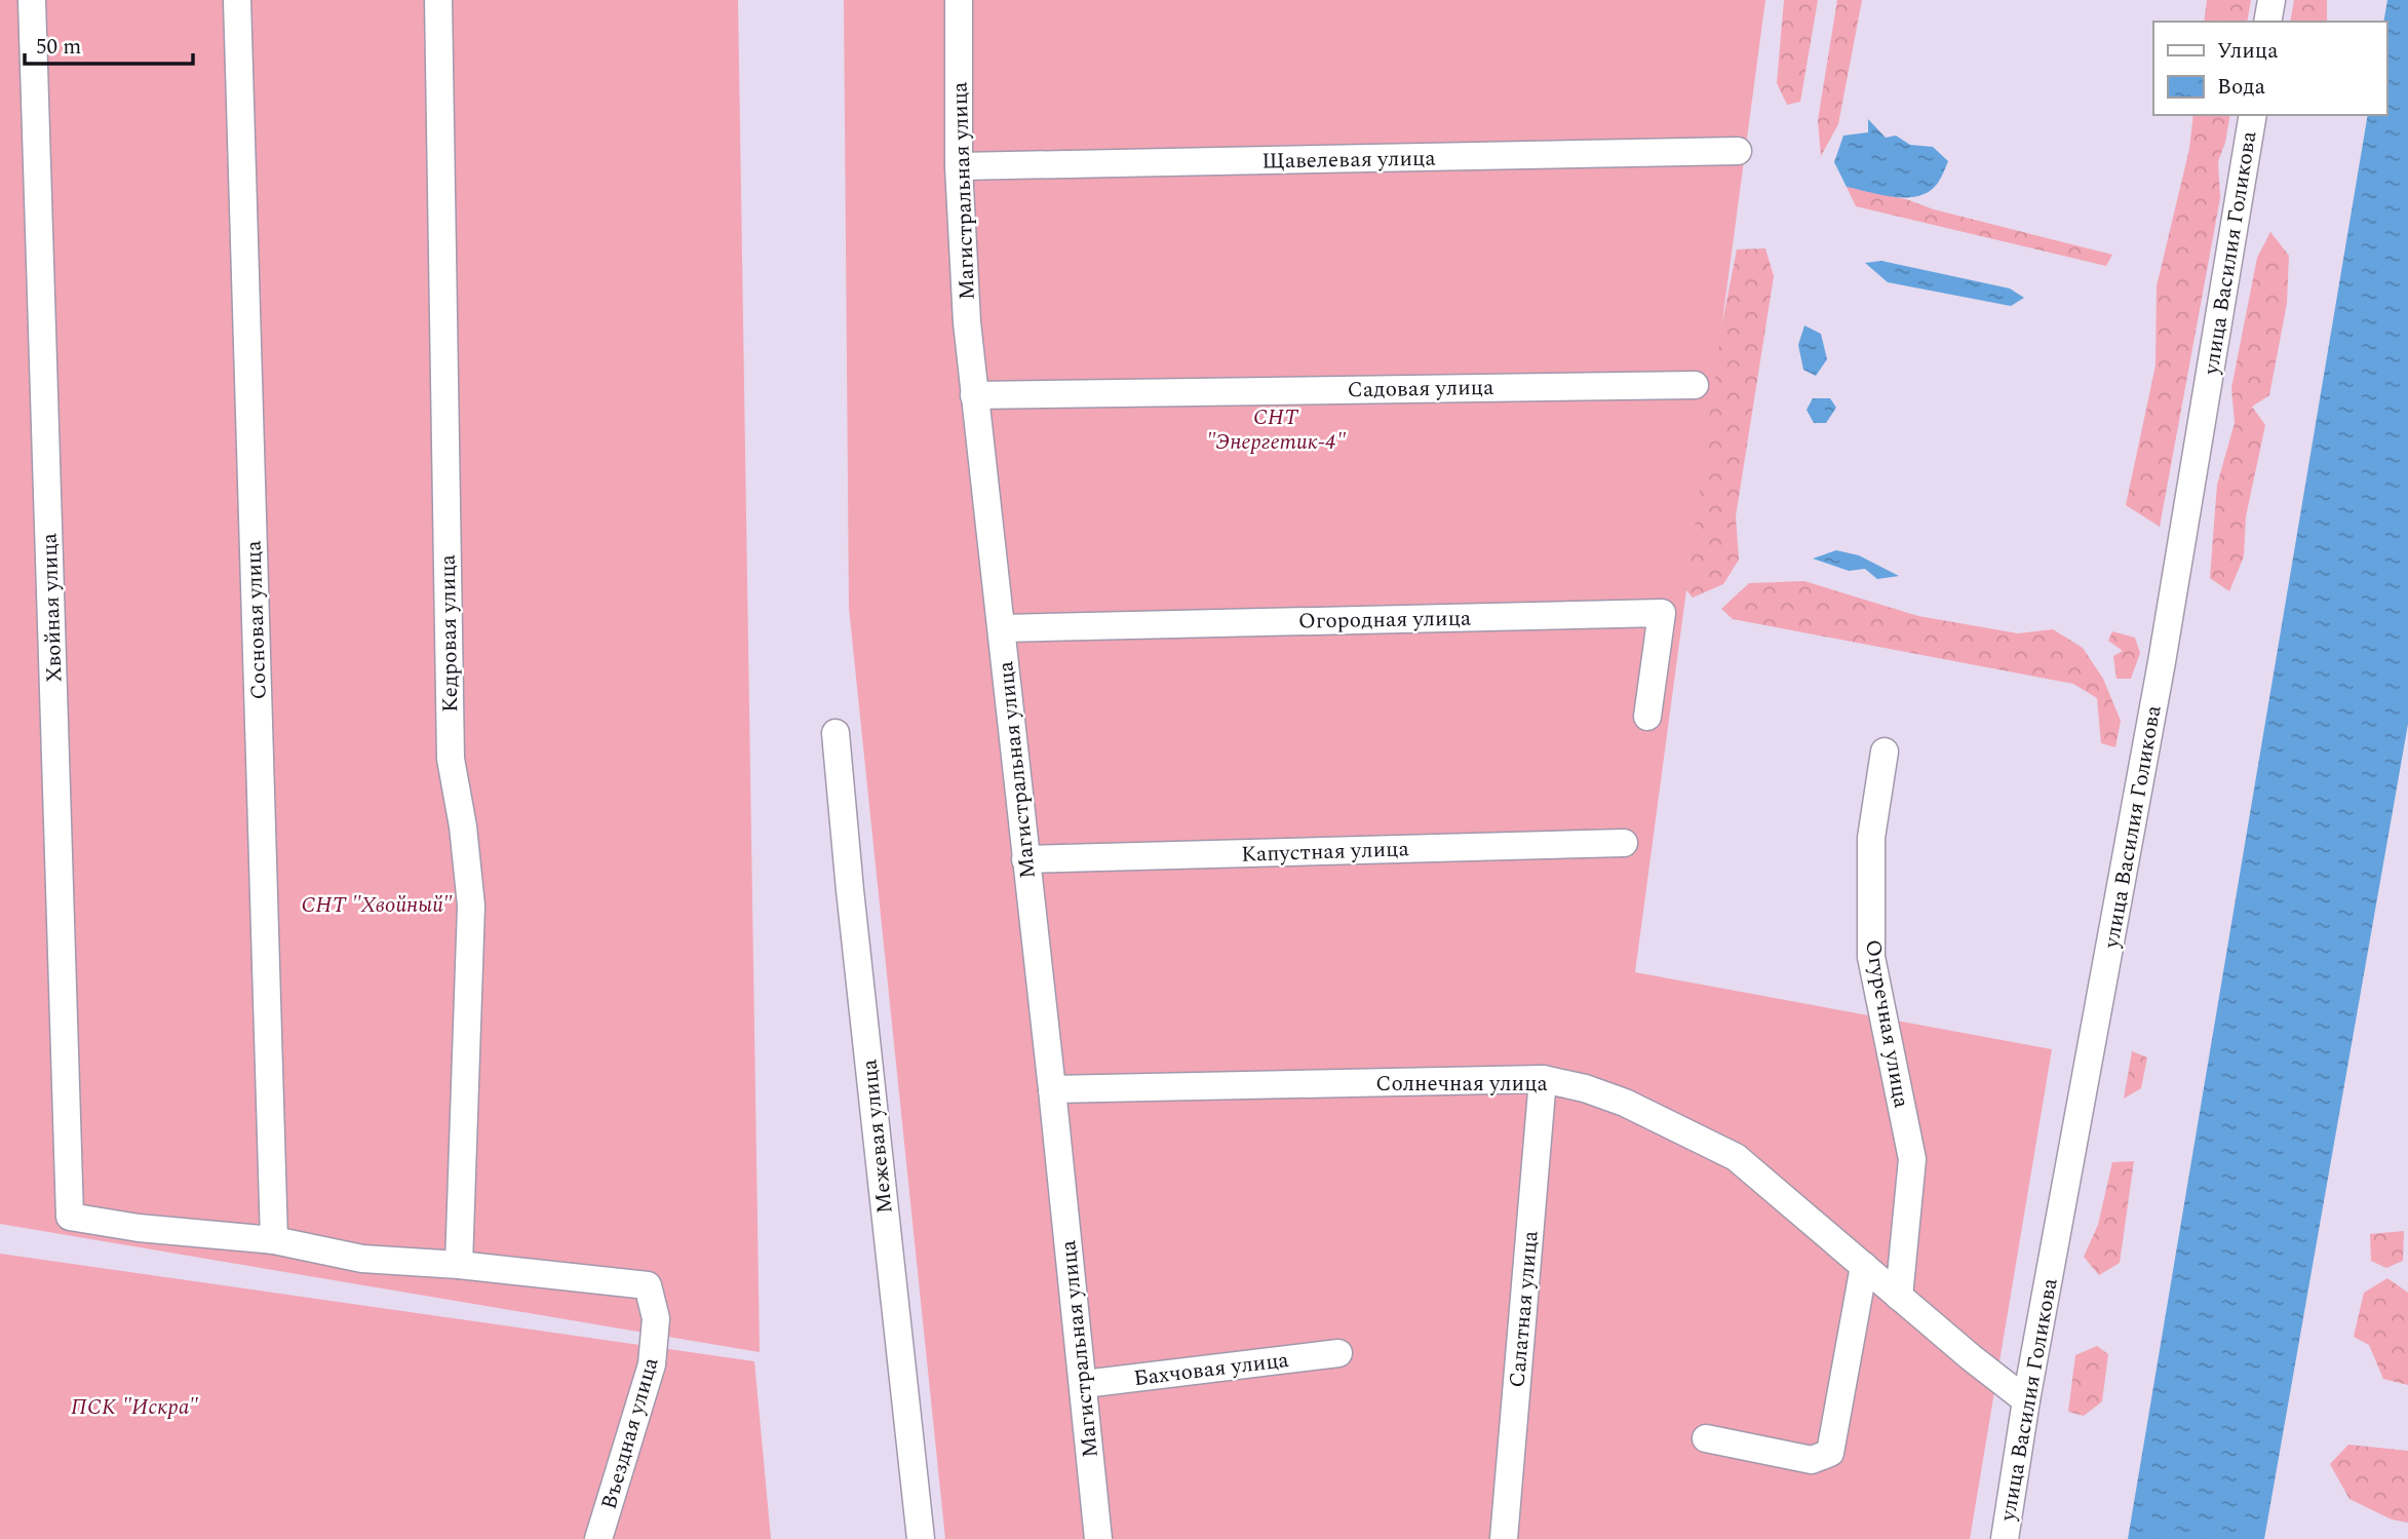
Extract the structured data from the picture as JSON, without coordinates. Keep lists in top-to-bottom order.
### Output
{
  "streets": {
    "street": [
      "Щавелевая улица",
      "Магистральная улица",
      "улица Василия Голикова",
      "Садовая улица",
      "Хвойная улица",
      "Огородная улица",
      "Сосновая улица",
      "Кедровая улица",
      "Капустная улица",
      "Огуречная улица",
      "Солнечная улица",
      "Межевая улица",
      "Салатная улица",
      "Бахчовая улица",
      "Въездная улица"
    ]
  },
  "crossings": [
    ["Щавелевая улица", "Магистральная улица"],
    ["Магистральная улица", "Садовая улица"],
    ["Магистральная улица", "Огородная улица"],
    ["Магистральная улица", "Капустная улица"],
    ["Магистральная улица", "Солнечная улица"],
    ["Магистральная улица", "Бахчовая улица"],
    ["улица Василия Голикова", "Солнечная улица"],
    ["Хвойная улица", "Сосновая улица"],
    ["Кедровая улица", "Въездная улица"],
    ["Огуречная улица", "Солнечная улица"],
    ["Солнечная улица", "Салатная улица"]
  ],
  "parks": ["СНТ \"Энергетик-4\"", "СНТ \"Хвойный\"", "ПСК \"Искра\""],
  "legend": ["Улица", "Вода"],
  "scale_bar": "50 m"
}
